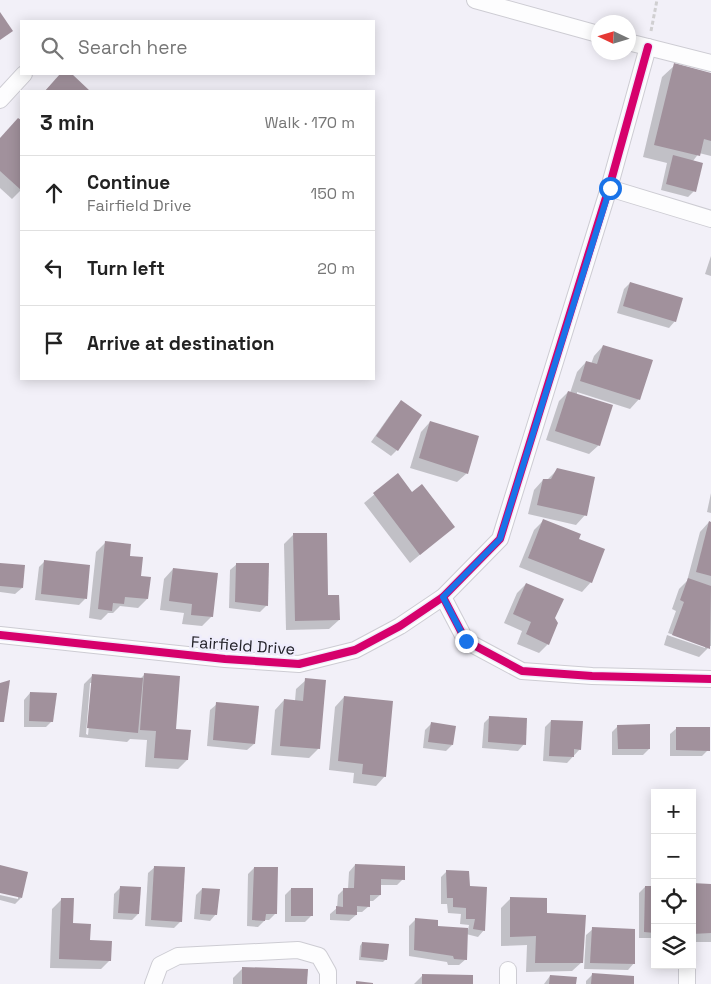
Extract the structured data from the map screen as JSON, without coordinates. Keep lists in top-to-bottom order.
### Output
{
  "streets": {
    "street": ["Fairfield Drive"]
  },
  "north": "left",
  "page": {
    "search": "Search here",
    "heading": ["3 min", "Walk · 170 m"],
    "list": [
      ["Continue", "Fairfield Drive", "150 m"],
      ["Turn left", "20 m"],
      "Arrive at destination"
    ],
    "map_buttons": ["+", "−"]
  }
}
